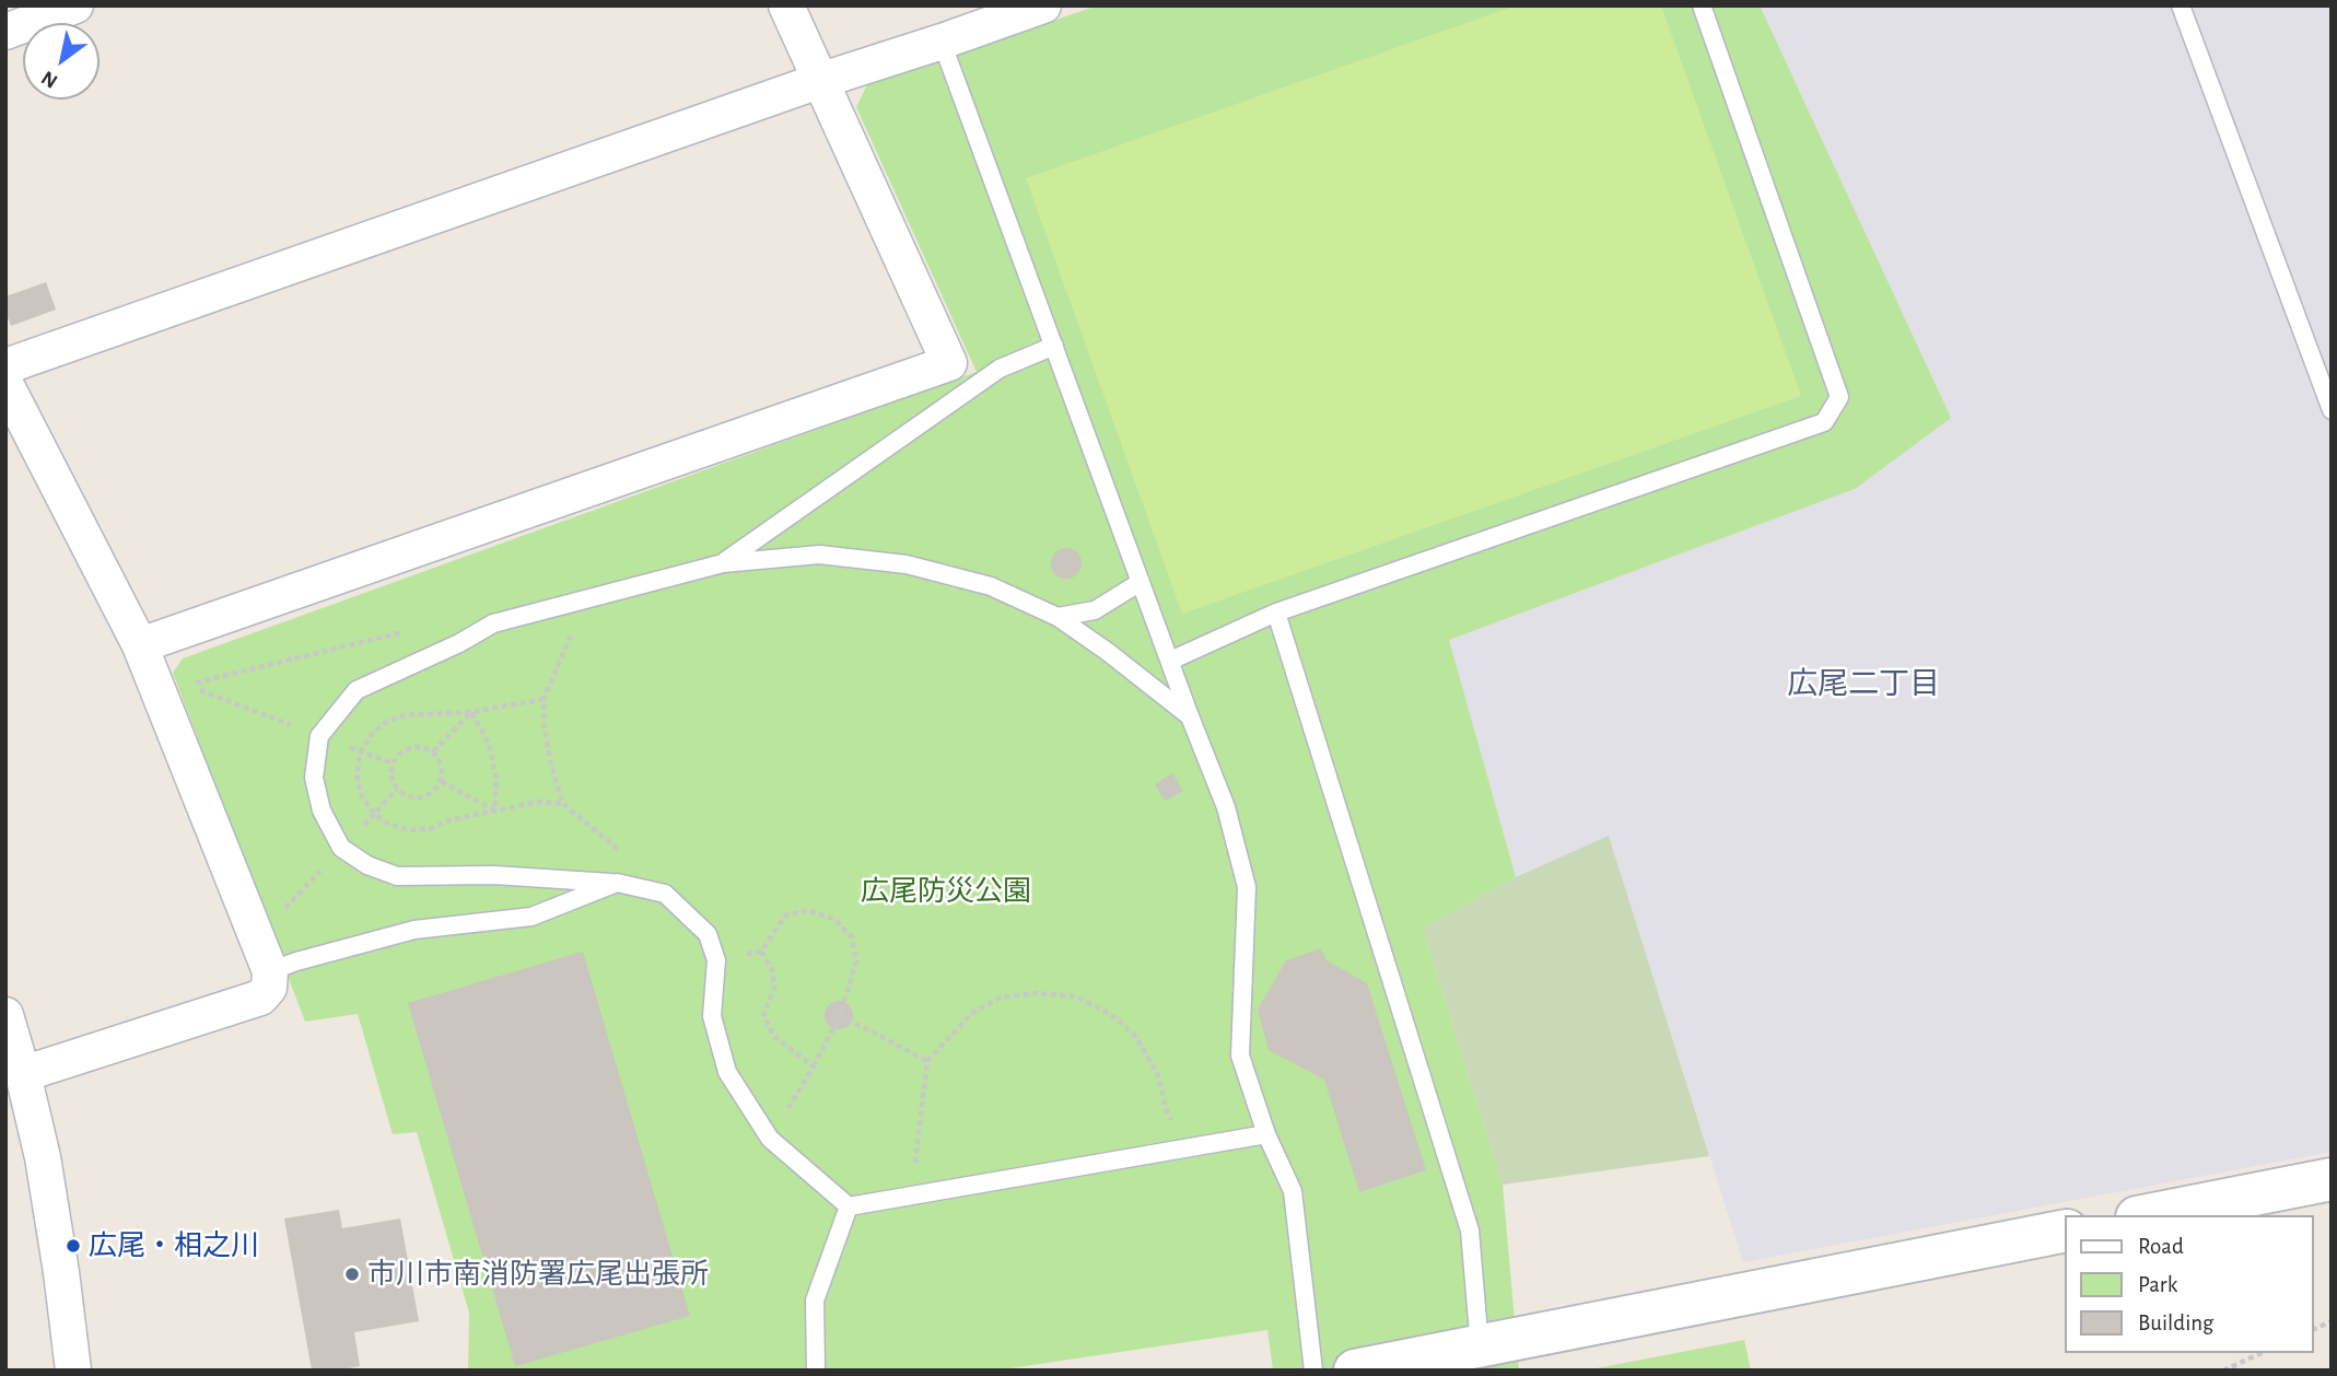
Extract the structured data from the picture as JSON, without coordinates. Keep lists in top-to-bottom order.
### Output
{
  "districts": ["広尾二丁目"],
  "parks": ["広尾防災公園"],
  "places": ["広尾・相之川", "市川市南消防署広尾出張所"],
  "legend": ["Road", "Park", "Building"],
  "north": "bottom left"
}
